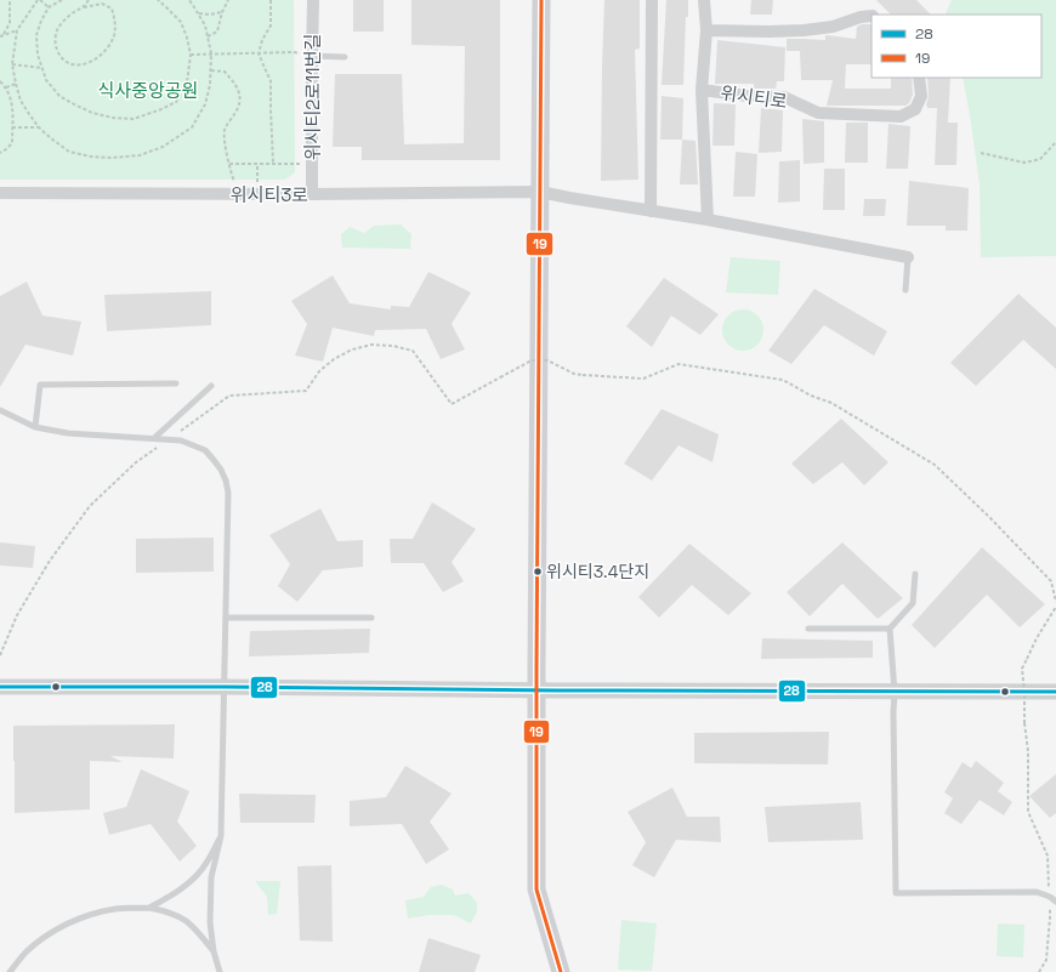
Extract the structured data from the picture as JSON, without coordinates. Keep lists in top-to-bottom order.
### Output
{
  "streets": {
    "street": ["위시티2로11번길", "위시티로", "위시티3로"]
  },
  "crossings": [
    ["위시티2로11번길", "위시티3로"]
  ],
  "parks": ["식사중앙공원"],
  "places": ["위시티3.4단지"],
  "lines": ["transit line 19", "transit line 28"],
  "legend": ["28", "19"]
}
